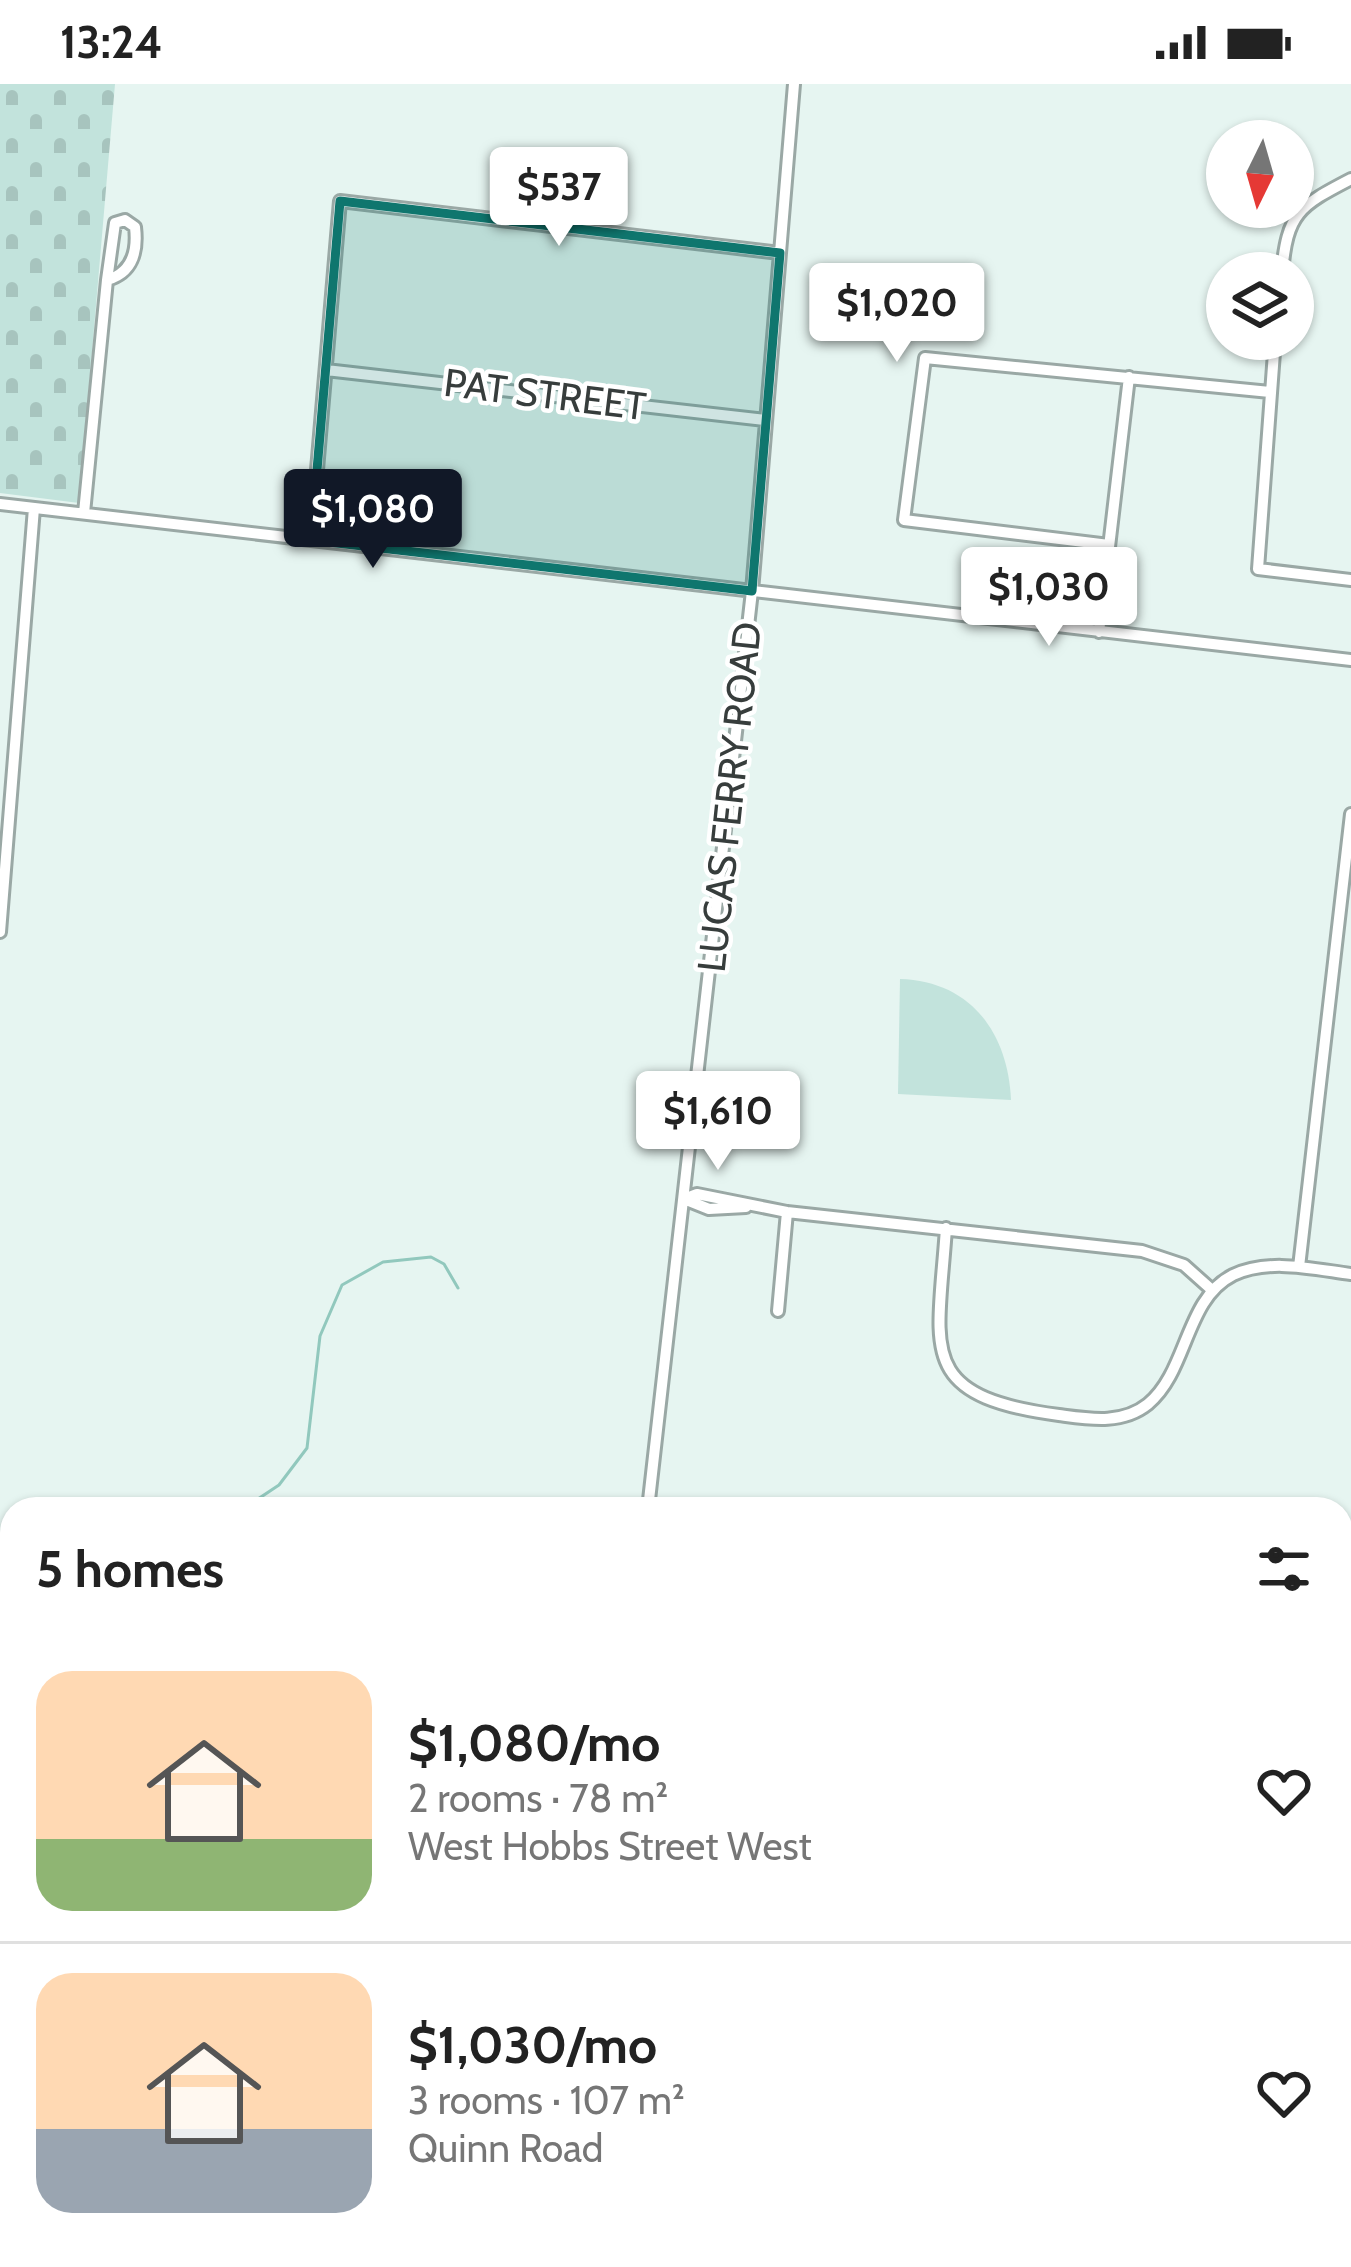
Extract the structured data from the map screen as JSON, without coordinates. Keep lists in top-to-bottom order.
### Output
{
  "streets": {
    "street": ["PAT STREET", "LUCAS FERRY ROAD"]
  },
  "crossings": [
    ["PAT STREET", "LUCAS FERRY ROAD"]
  ],
  "north": "bottom",
  "page": {
    "status": "13:24",
    "price": [
      "$537",
      "$1,020",
      "$1,080",
      "$1,030",
      "$1,610"
    ],
    "heading": "5 homes",
    "list": [
      {
        "name": "$1,080/mo",
        "note": "2 rooms · 78 m² · West Hobbs Street West"
      },
      {
        "name": "$1,030/mo",
        "note": "3 rooms · 107 m² · Quinn Road"
      }
    ]
  }
}
